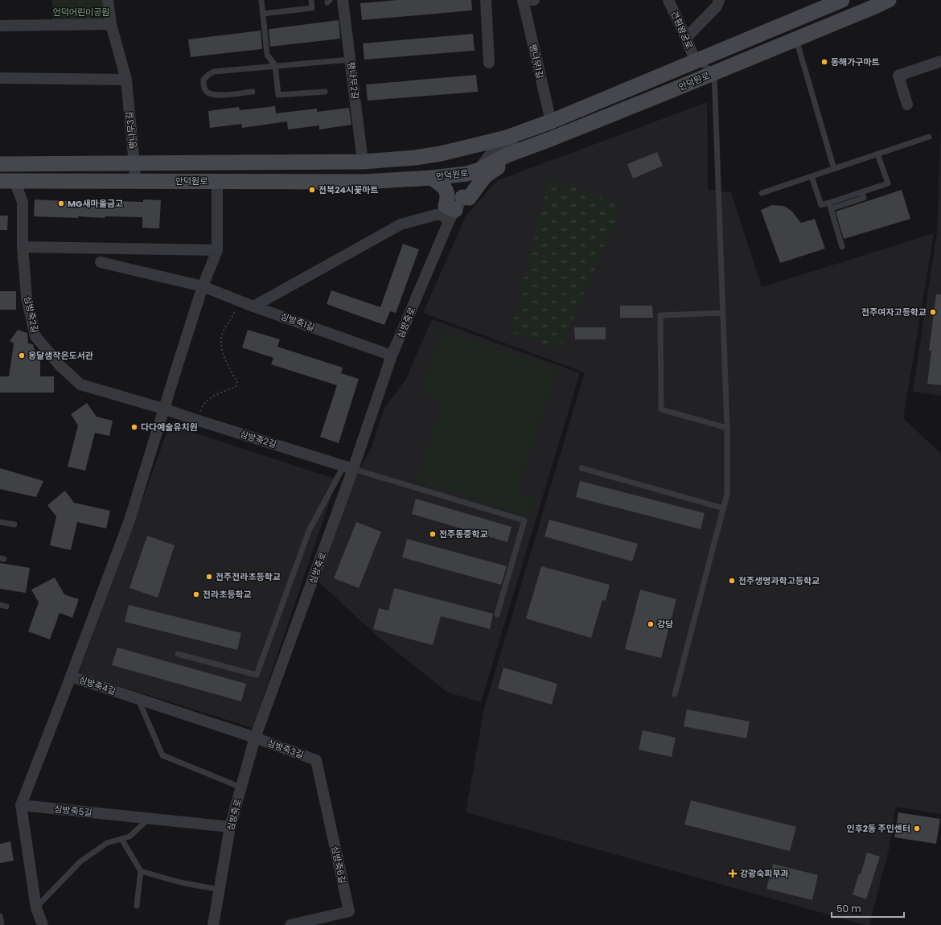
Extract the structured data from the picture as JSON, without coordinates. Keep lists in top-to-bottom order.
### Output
{
  "streets": {
    "street": [
      "견훤왕궁로",
      "팽나무1길",
      "팽나무2길",
      "안덕원로",
      "팽나무3길",
      "심방죽2길",
      "심방죽1길",
      "심방죽로",
      "심방죽4길",
      "심방죽3길",
      "심방죽5길",
      "심방죽6길"
    ]
  },
  "crossings": [
    ["견훤왕궁로", "안덕원로"],
    ["팽나무1길", "안덕원로"],
    ["팽나무2길", "안덕원로"],
    ["안덕원로", "팽나무3길"],
    ["안덕원로", "심방죽2길"],
    ["안덕원로", "심방죽로"],
    ["심방죽2길", "심방죽로"],
    ["심방죽1길", "심방죽로"],
    ["심방죽로", "심방죽4길"],
    ["심방죽로", "심방죽3길"],
    ["심방죽로", "심방죽5길"],
    ["심방죽4길", "심방죽3길"],
    ["심방죽4길", "심방죽5길"],
    ["심방죽3길", "심방죽6길"]
  ],
  "parks": ["언덕어린이공원"],
  "places": {
    "other": [
      "동해가구마트",
      "전북24시꽃마트",
      "MG새마을금고",
      "전주여자고등학교",
      "옹달샘작은도서관",
      "다다예술유치원",
      "전주동중학교",
      "전주전라초등학교",
      "전주생명과학고등학교",
      "전라초등학교",
      "강당",
      "인후2동 주민센터"
    ],
    "health": ["강광숙피부과"]
  },
  "scale_bar": "50 m"
}
